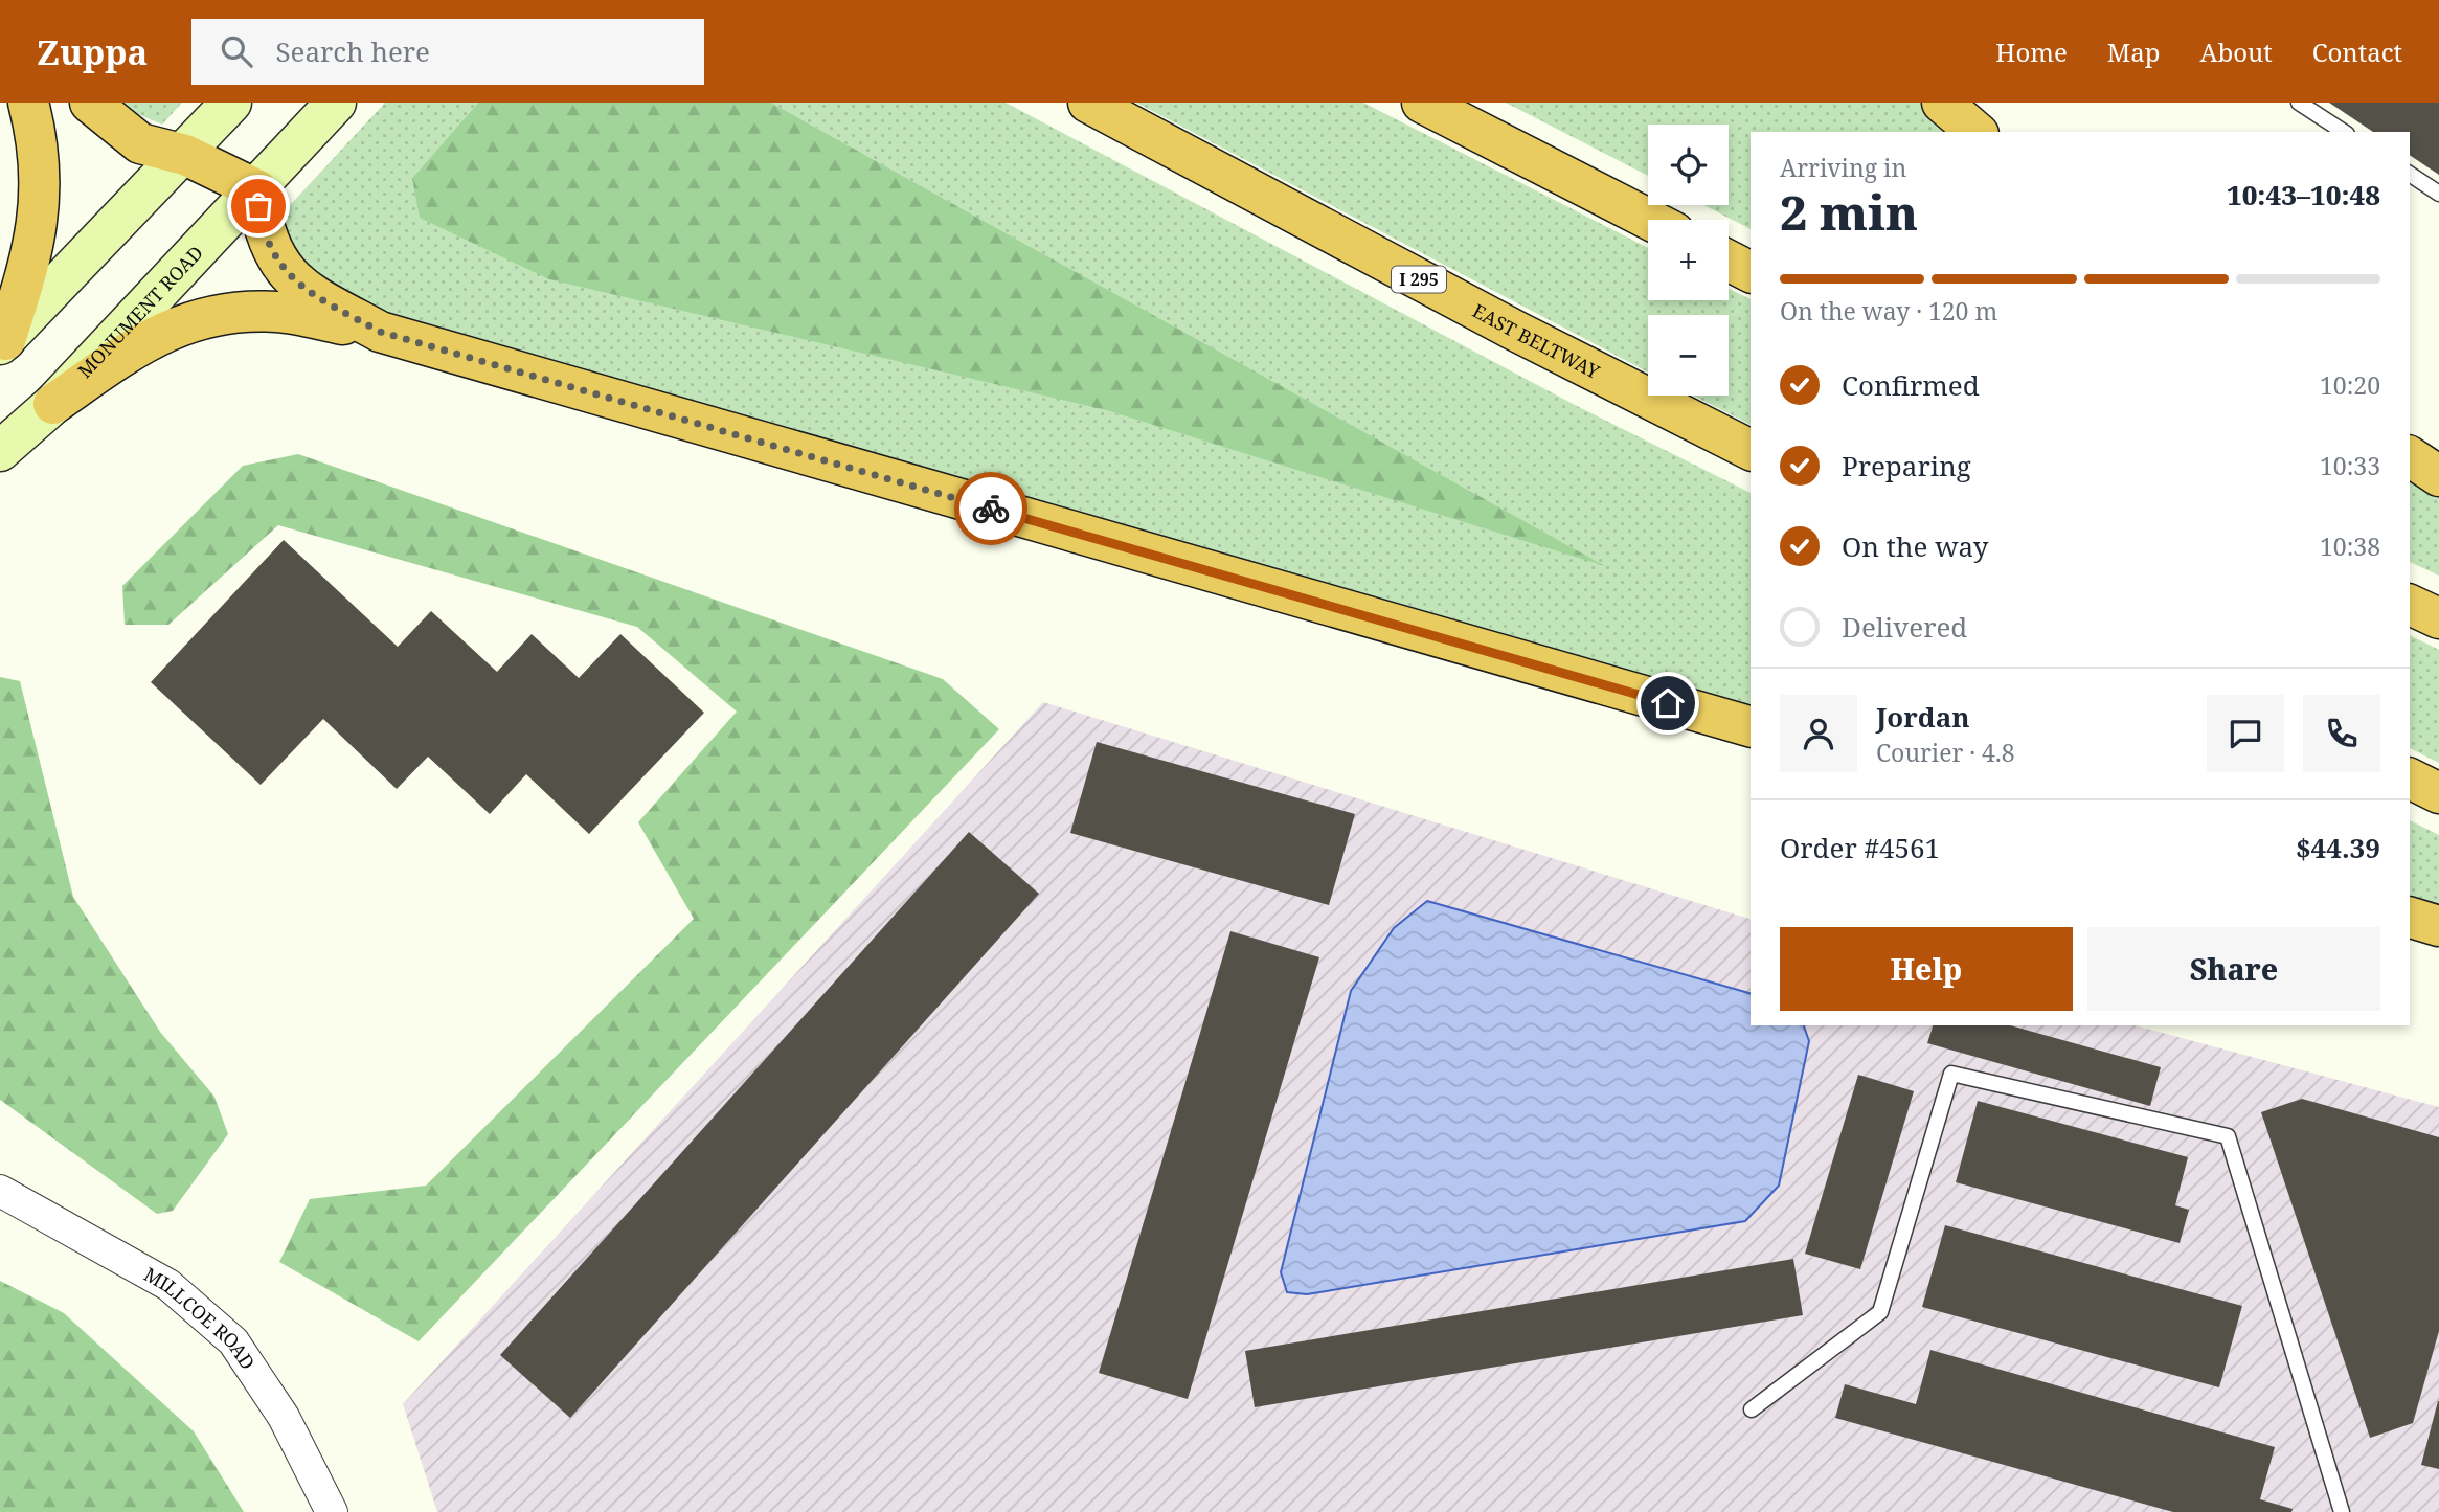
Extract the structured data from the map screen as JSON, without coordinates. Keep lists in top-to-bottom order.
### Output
{
  "streets": {
    "highway": ["I 295", "EAST BELTWAY"],
    "main road": ["MONUMENT ROAD"],
    "street": ["MILLCOE ROAD"]
  },
  "page": {
    "header": "Zuppa",
    "search": "Search here",
    "nav": [
      "Home",
      "Map",
      "About",
      "Contact"
    ],
    "map_buttons": ["+", "−"],
    "heading": ["2 min", "Arriving in", "10:43–10:48"],
    "panel": [
      "Jordan",
      "Courier · 4.8",
      "Order #4561",
      "$44.39"
    ],
    "bar": "On the way · 120 m",
    "list": [
      ["Confirmed", "10:20"],
      ["Preparing", "10:33"],
      ["On the way", "10:38"],
      "Delivered"
    ],
    "buttons": ["Help", "Share"]
  }
}
